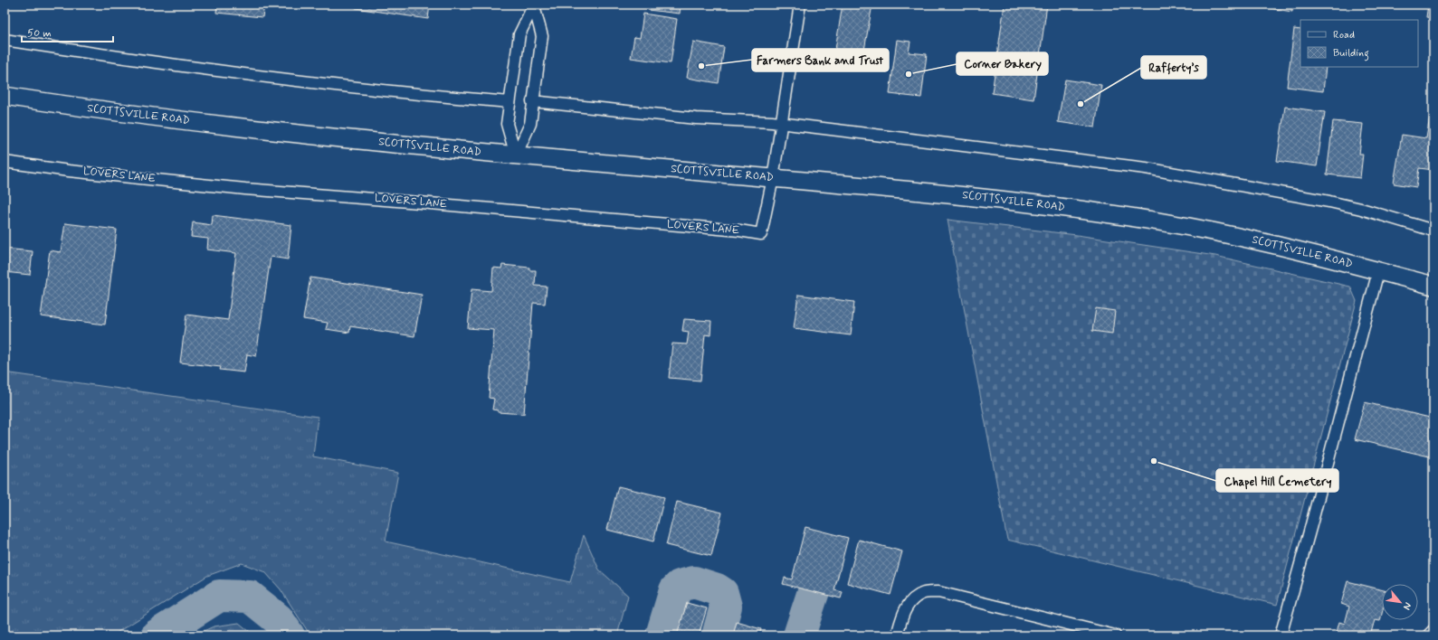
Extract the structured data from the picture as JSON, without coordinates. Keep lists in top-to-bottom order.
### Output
{
  "streets": {
    "main road": ["SCOTTSVILLE ROAD"],
    "street": ["LOVERS LANE"]
  },
  "crossings": [
    ["SCOTTSVILLE ROAD", "LOVERS LANE"]
  ],
  "places": [
    "Farmers Bank and Trust",
    "Corner Bakery",
    "Rafferty’s",
    "Chapel Hill Cemetery"
  ],
  "legend": ["Road", "Building"],
  "scale_bar": "50 m",
  "north": "bottom right"
}
